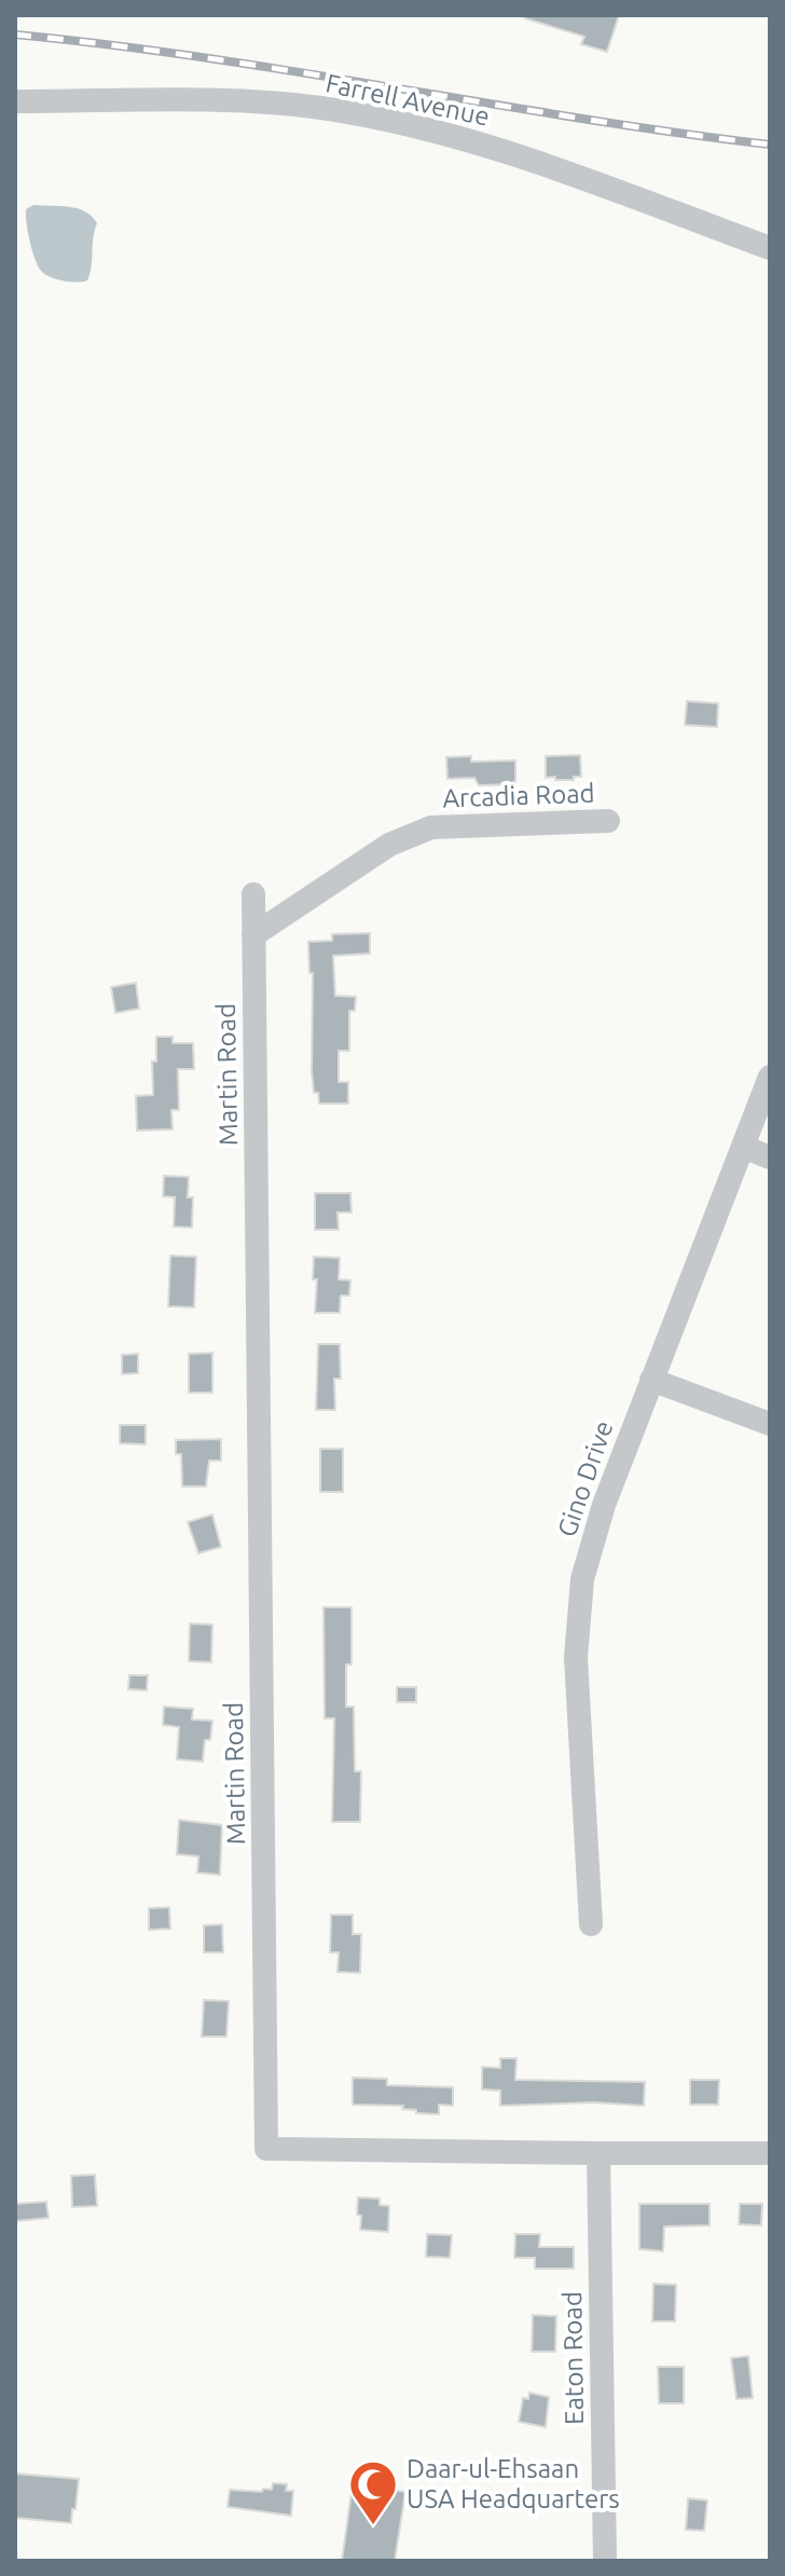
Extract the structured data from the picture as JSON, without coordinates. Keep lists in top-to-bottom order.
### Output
{
  "streets": {
    "street": [
      "Farrell Avenue",
      "Arcadia Road",
      "Martin Road",
      "Gino Drive",
      "Eaton Road"
    ]
  },
  "crossings": [
    ["Arcadia Road", "Martin Road"],
    ["Martin Road", "Eaton Road"]
  ],
  "places": {
    "mosque": ["Daar-ul-Ehsaan USA Headquarters"]
  }
}
